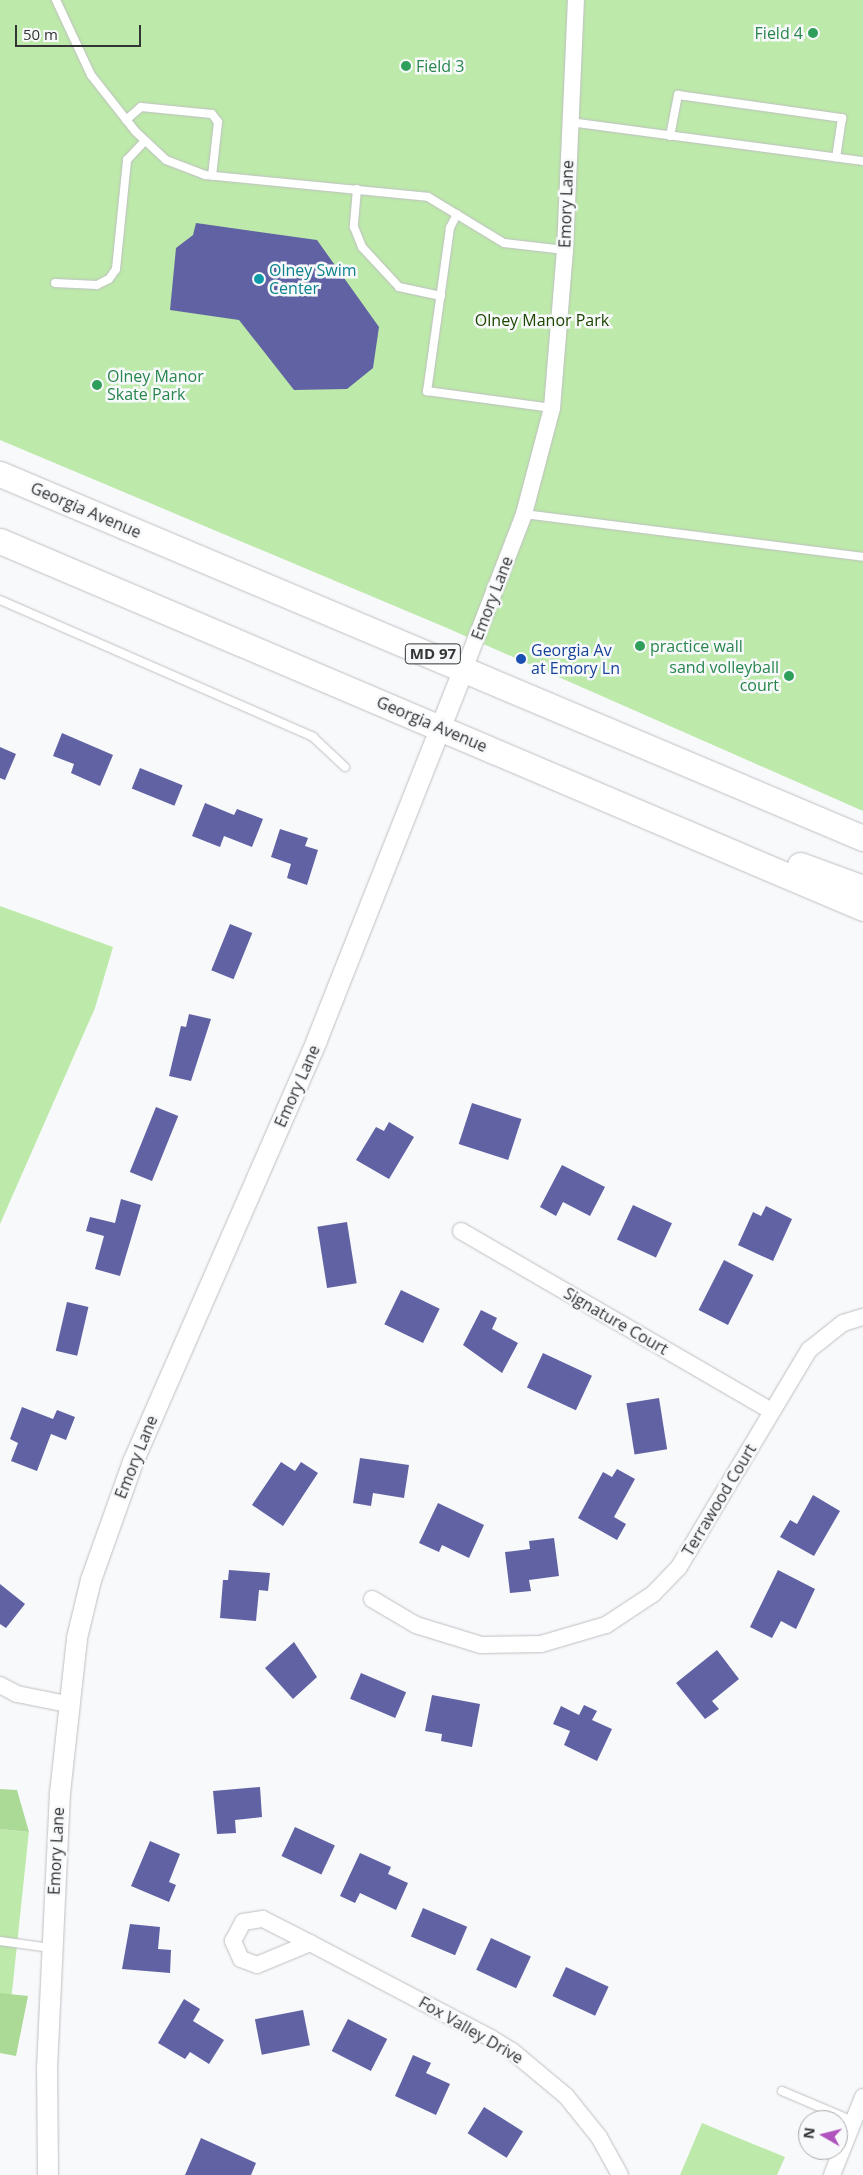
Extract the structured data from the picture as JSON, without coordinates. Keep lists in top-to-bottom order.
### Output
{
  "streets": {
    "main road": ["Georgia Avenue", "MD 97"],
    "street": [
      "Emory Lane",
      "Signature Court",
      "Terrawood Court",
      "Fox Valley Drive"
    ]
  },
  "crossings": [
    ["Emory Lane", "Georgia Avenue"],
    ["Signature Court", "Terrawood Court"]
  ],
  "parks": ["Olney Manor Park"],
  "places": [
    "Field 4",
    "Field 3",
    "Olney Swim Center",
    "Olney Manor Skate Park",
    "practice wall",
    "Georgia Av at Emory Ln",
    "sand volleyball court"
  ],
  "scale_bar": "50 m",
  "north": "left"
}
